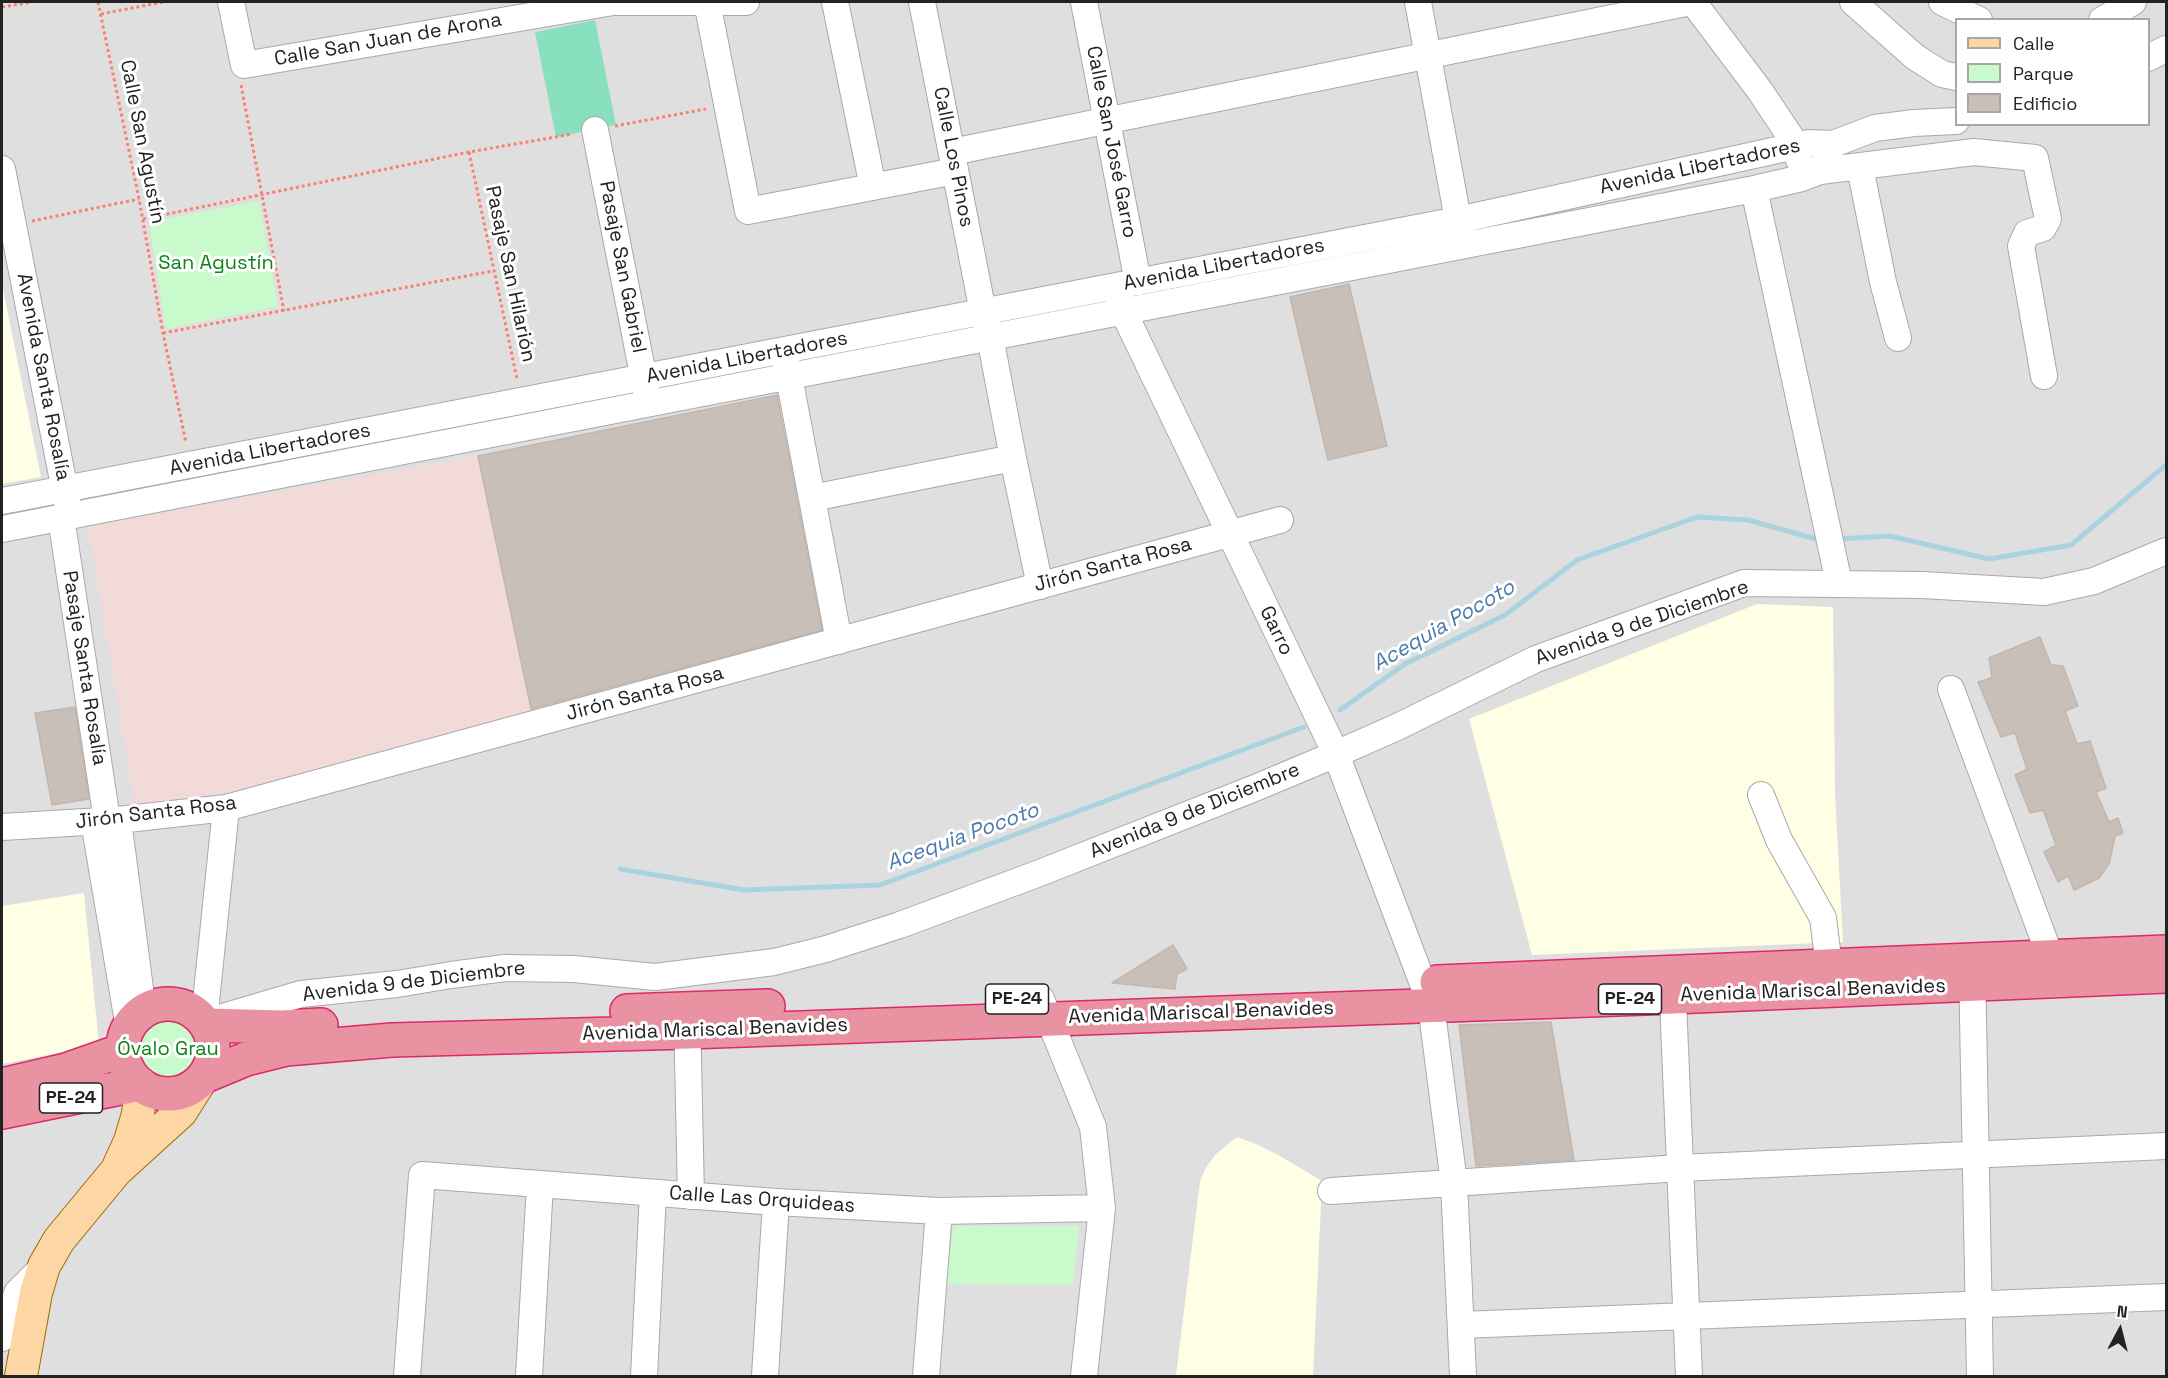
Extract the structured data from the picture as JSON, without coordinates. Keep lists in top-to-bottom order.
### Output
{
  "streets": {
    "highway": ["Avenida Mariscal Benavides", "PE-24"],
    "street": [
      "Calle San Juan de Arona",
      "Calle San José Garro",
      "Calle Los Pinos",
      "Avenida Libertadores",
      "Pasaje San Gabriel",
      "Avenida Santa Rosalía",
      "Jirón Santa Rosa",
      "Avenida 9 de Diciembre",
      "Garro",
      "Pasaje Santa Rosalía",
      "Calle Las Orquideas"
    ],
    "path": ["Calle San Agustín", "Pasaje San Hilarión"]
  },
  "crossings": [
    ["Calle San Agustín", "Avenida Libertadores"],
    ["Calle San José Garro", "Avenida Libertadores"],
    ["Calle San José Garro", "Garro"],
    ["Calle Los Pinos", "Avenida Libertadores"],
    ["Calle Los Pinos", "Jirón Santa Rosa"],
    ["Avenida Libertadores", "Pasaje San Gabriel"],
    ["Avenida Libertadores", "Pasaje San Hilarión"],
    ["Avenida Libertadores", "Avenida Santa Rosalía"],
    ["Avenida Libertadores", "Garro"],
    ["Avenida Libertadores", "Pasaje Santa Rosalía"],
    ["Avenida Santa Rosalía", "Pasaje Santa Rosalía"],
    ["Jirón Santa Rosa", "Garro"],
    ["Jirón Santa Rosa", "Pasaje Santa Rosalía"],
    ["Avenida 9 de Diciembre", "Garro"],
    ["Avenida 9 de Diciembre", "Avenida Mariscal Benavides"],
    ["Avenida 9 de Diciembre", "PE-24"],
    ["Garro", "Avenida Mariscal Benavides"],
    ["Avenida Mariscal Benavides", "PE-24"]
  ],
  "water": ["Acequia Pocoto"],
  "parks": ["San Agustín", "Óvalo Grau"],
  "legend": ["Calle", "Parque", "Edificio"],
  "north": "top"
}
